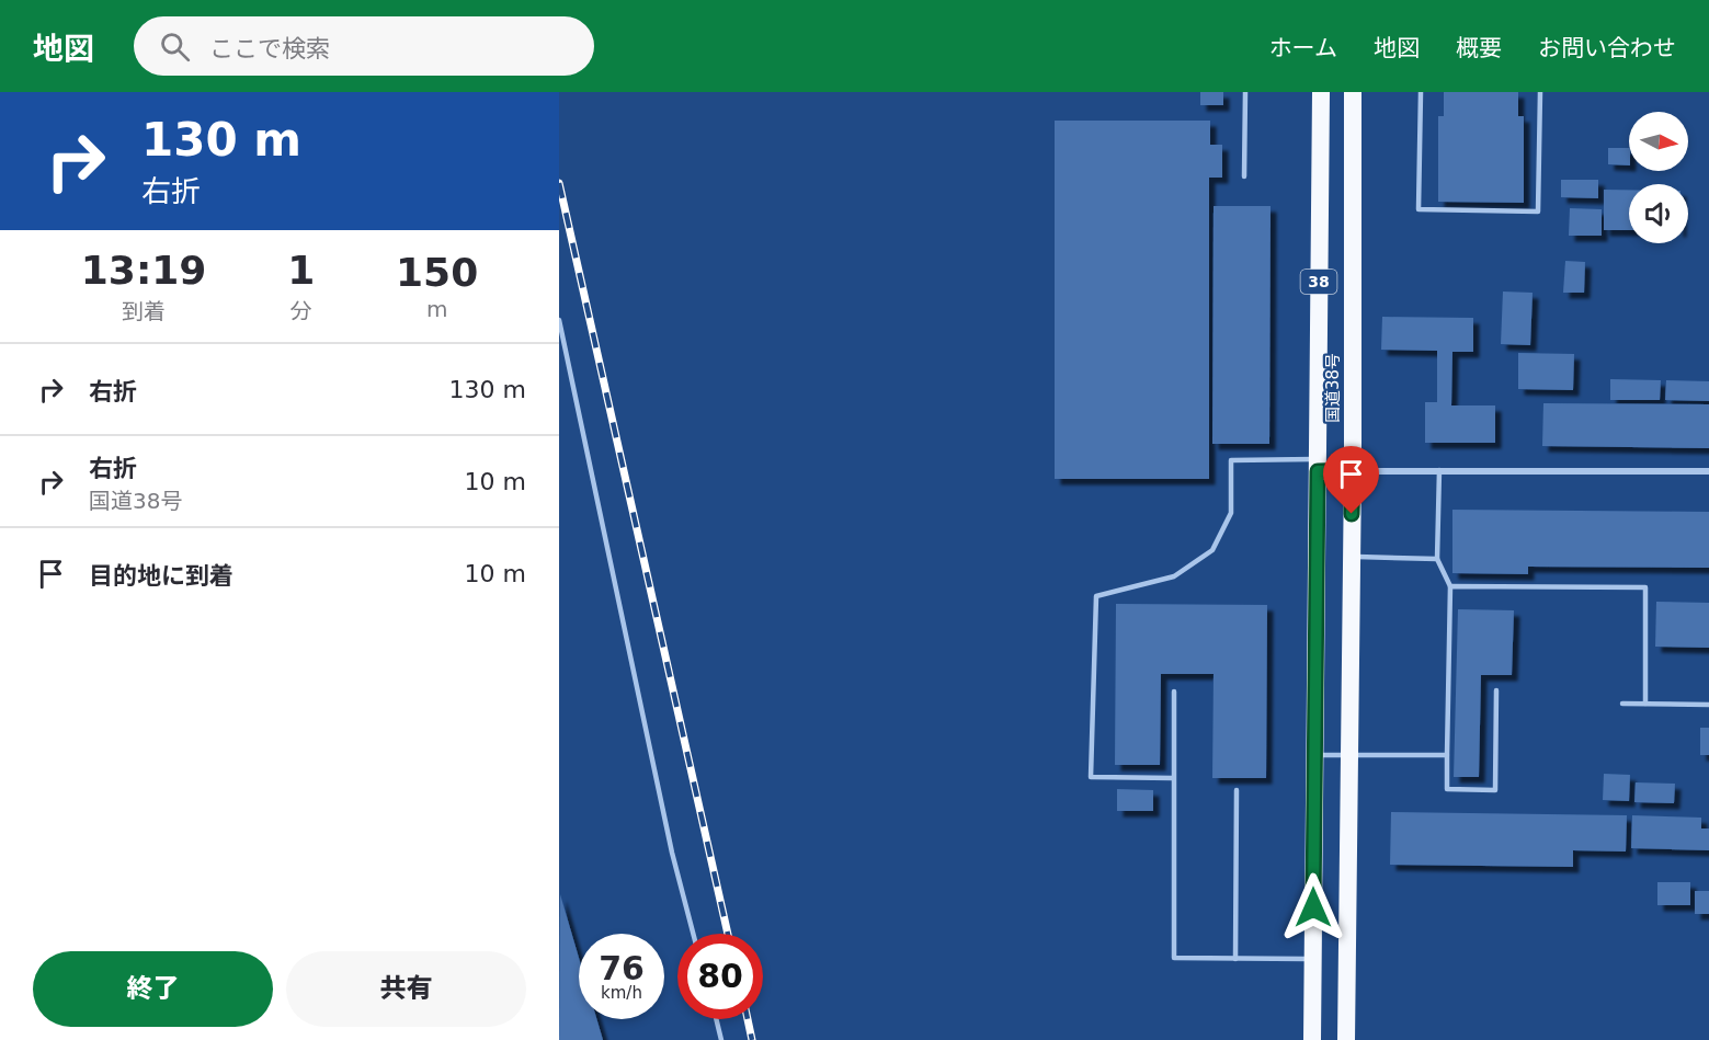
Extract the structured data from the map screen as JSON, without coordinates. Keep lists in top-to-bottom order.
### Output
{
  "streets": {
    "highway": ["38", "国道38号"]
  },
  "north": "right",
  "page": {
    "header": "地図",
    "search": "ここで検索",
    "nav": [
      "ホーム",
      "地図",
      "概要",
      "お問い合わせ"
    ],
    "turn": ["130 m", "右折"],
    "eta": [
      "13:19",
      "到着",
      "1",
      "分",
      "150",
      "m"
    ],
    "list": [
      {
        "name": "右折",
        "value": "130 m"
      },
      {
        "name": "右折",
        "note": "国道38号",
        "value": "10 m"
      },
      {
        "name": "目的地に到着",
        "value": "10 m"
      }
    ],
    "speed": "76 km/h",
    "limit": "80",
    "buttons": ["終了", "共有"]
  }
}
